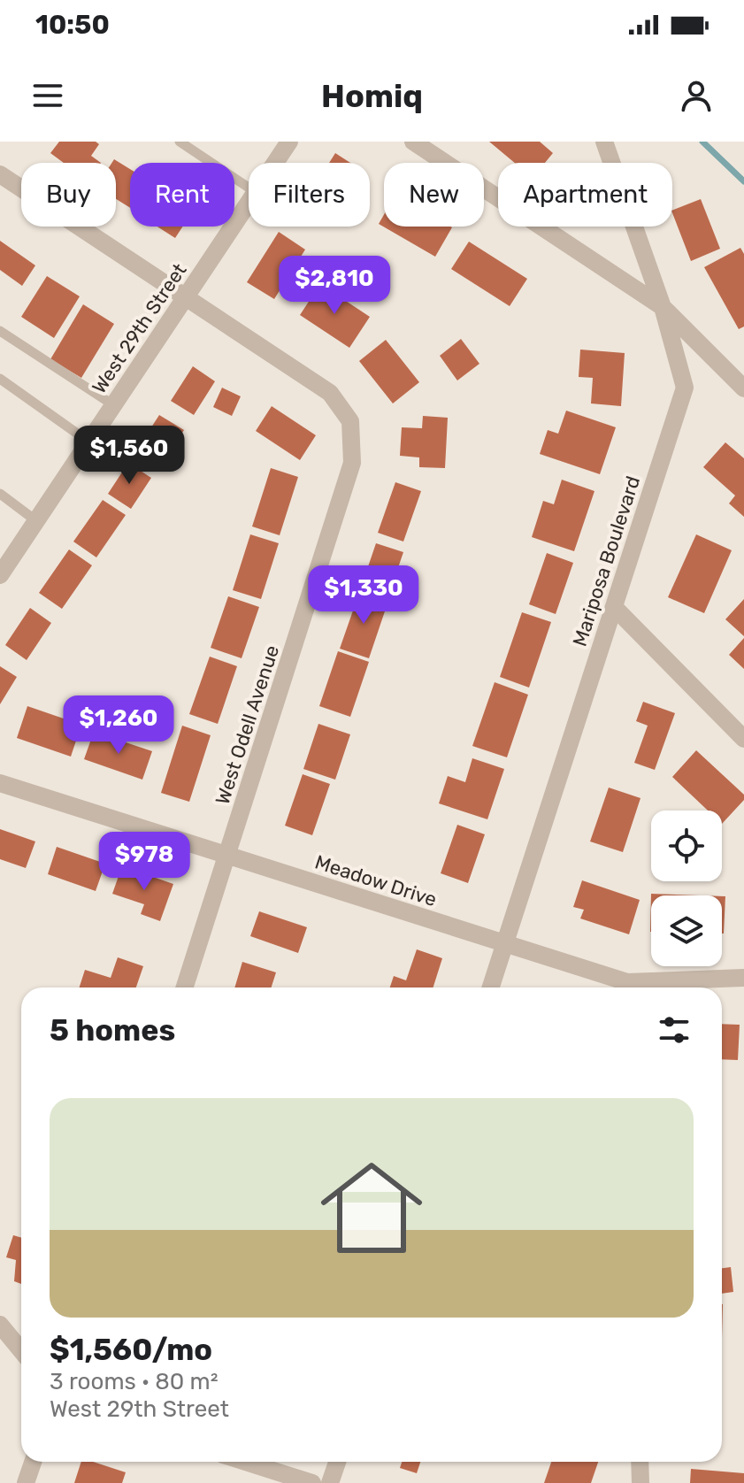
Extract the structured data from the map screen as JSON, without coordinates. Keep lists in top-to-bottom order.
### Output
{
  "streets": {
    "street": [
      "West 29th Street",
      "Mariposa Boulevard",
      "West Odell Avenue",
      "Meadow Drive"
    ]
  },
  "crossings": [
    ["West 29th Street", "West Odell Avenue"],
    ["Mariposa Boulevard", "Meadow Drive"],
    ["West Odell Avenue", "Meadow Drive"]
  ],
  "page": {
    "status": "10:50",
    "header": "Homiq",
    "chip": [
      "Buy",
      "Rent",
      "Filters",
      "New",
      "Apartment"
    ],
    "price": [
      "$2,810",
      "$1,560",
      "$1,330",
      "$1,260",
      "$978"
    ],
    "heading": "5 homes",
    "list": [
      {
        "name": "$1,560/mo",
        "note": "3 rooms · 80 m² · West 29th Street"
      }
    ]
  }
}
